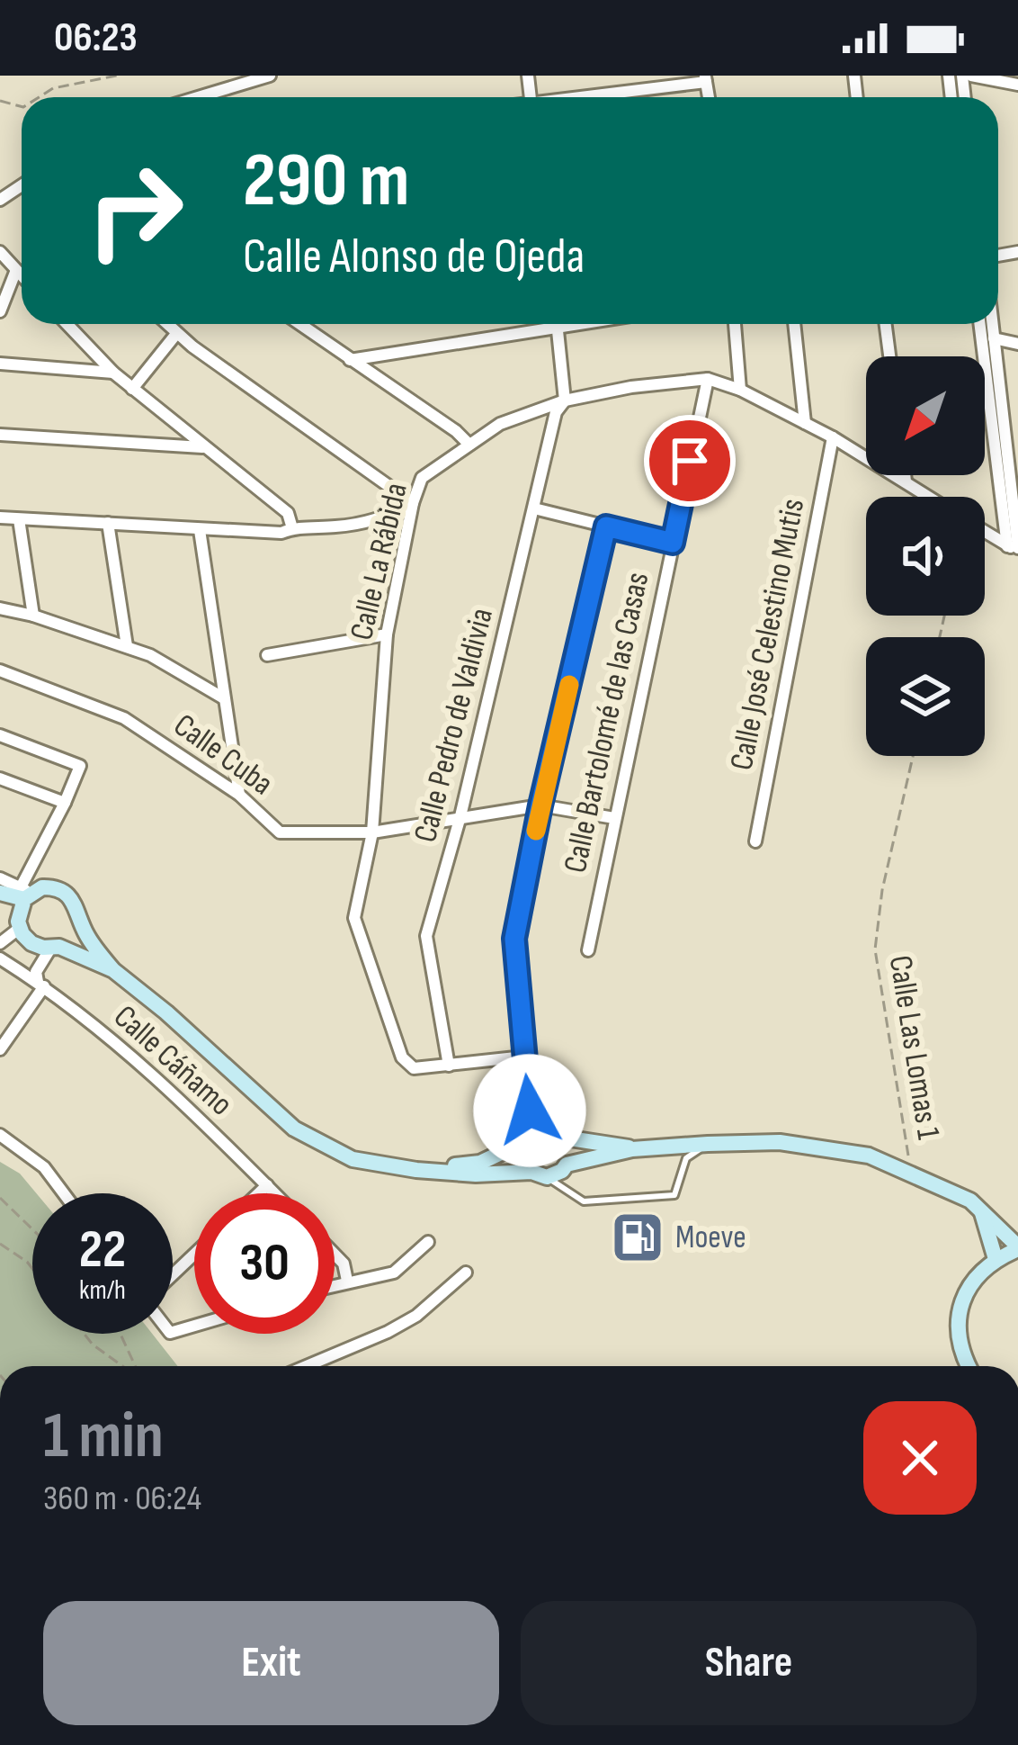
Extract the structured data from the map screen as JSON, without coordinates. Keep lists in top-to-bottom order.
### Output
{
  "streets": {
    "street": [
      "Calle La Rábida",
      "Calle José Celestino Mutis",
      "Calle Bartolomé de las Casas",
      "Calle Pedro de Valdivia",
      "Calle Cuba",
      "Calle Cáñamo"
    ],
    "path": ["Calle Las Lomas 1"]
  },
  "crossings": [
    ["Calle La Rábida", "Calle Bartolomé de las Casas"],
    ["Calle La Rábida", "Calle Pedro de Valdivia"],
    ["Calle La Rábida", "Calle Cuba"],
    ["Calle Bartolomé de las Casas", "Calle Cuba"],
    ["Calle Pedro de Valdivia", "Calle Cuba"]
  ],
  "places": {
    "fuel station": ["Moeve"]
  },
  "north": "bottom left",
  "page": {
    "status": "06:23",
    "turn": ["290 m", "Calle Alonso de Ojeda"],
    "speed": "22 km/h",
    "limit": "30",
    "heading": ["1 min", "360 m · 06:24"],
    "buttons": ["Exit", "Share"]
  }
}
